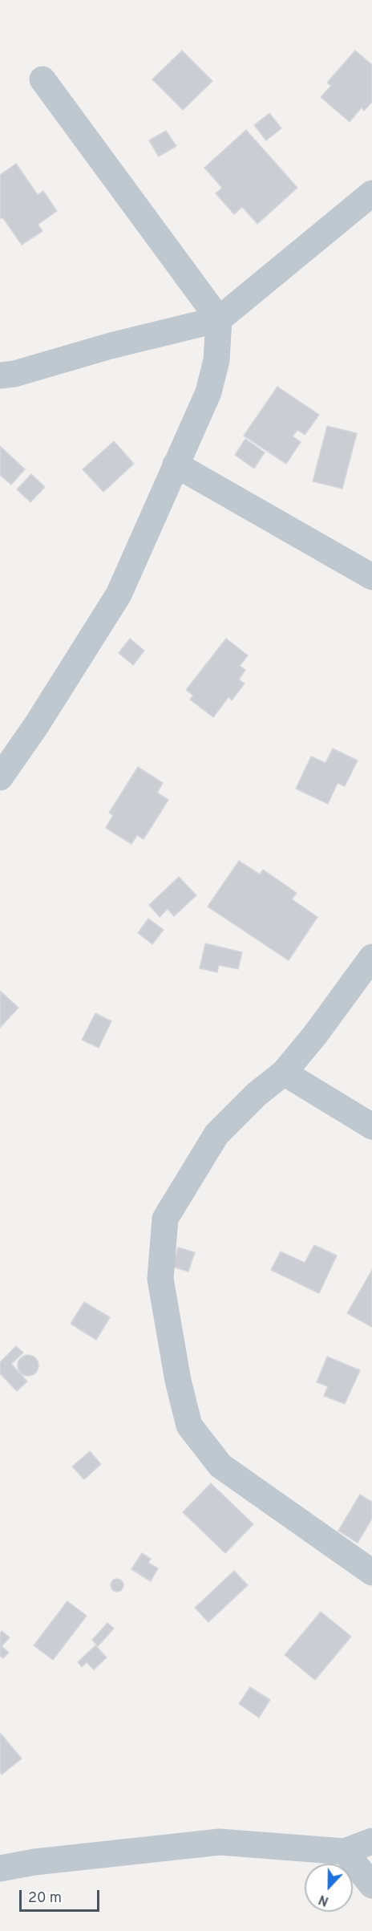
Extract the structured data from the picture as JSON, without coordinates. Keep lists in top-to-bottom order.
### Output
{
  "scale_bar": "20 m",
  "north": "bottom"
}
